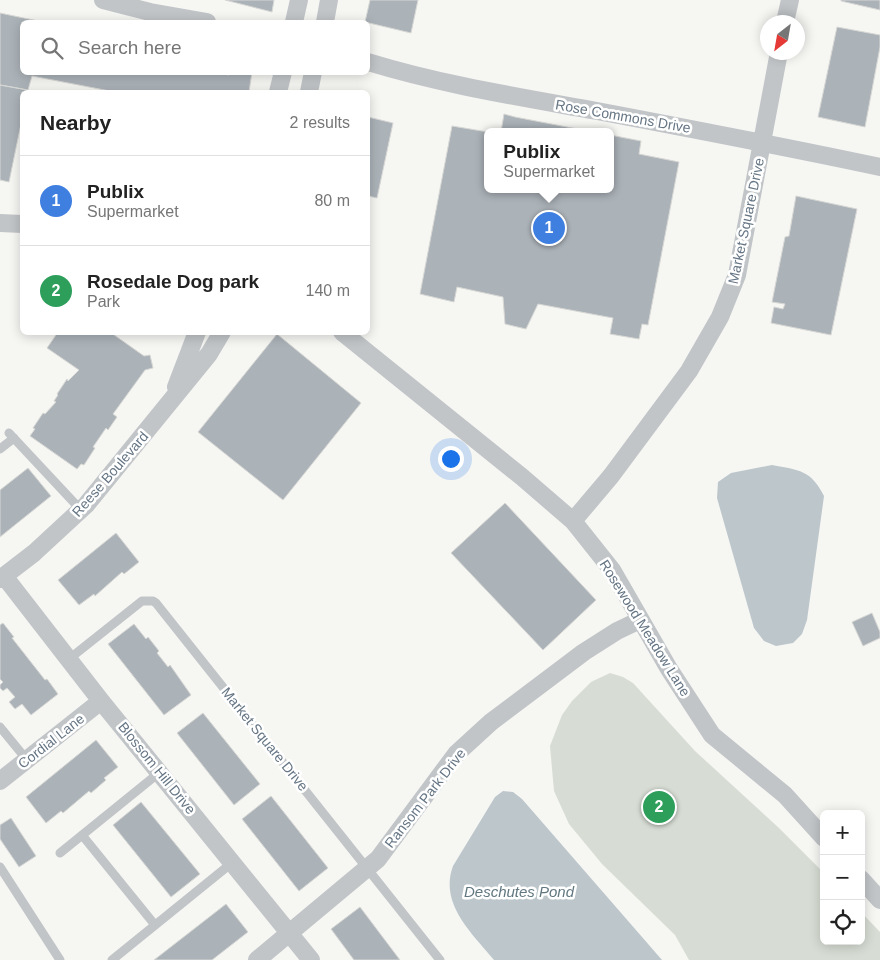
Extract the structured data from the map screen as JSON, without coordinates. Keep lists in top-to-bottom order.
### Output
{
  "streets": {
    "street": [
      "Rose Commons Drive",
      "Market Square Drive",
      "Reese Boulevard",
      "Rosewood Meadow Lane",
      "Cordial Lane",
      "Blossom Hill Drive",
      "Ransom Park Drive"
    ]
  },
  "crossings": [
    ["Rose Commons Drive", "Market Square Drive"],
    ["Market Square Drive", "Rosewood Meadow Lane"],
    ["Market Square Drive", "Blossom Hill Drive"],
    ["Market Square Drive", "Ransom Park Drive"],
    ["Reese Boulevard", "Blossom Hill Drive"],
    ["Rosewood Meadow Lane", "Ransom Park Drive"],
    ["Cordial Lane", "Blossom Hill Drive"],
    ["Blossom Hill Drive", "Ransom Park Drive"]
  ],
  "water": ["Deschutes Pond"],
  "north": "bottom left",
  "page": {
    "search": "Search here",
    "heading": ["Nearby", "2 results"],
    "popup": ["Publix", "Supermarket"],
    "list": [
      {
        "mark": "1",
        "name": "Publix",
        "note": "Supermarket",
        "value": "80 m"
      },
      {
        "mark": "2",
        "name": "Rosedale Dog park",
        "note": "Park",
        "value": "140 m"
      }
    ],
    "pins": ["1", "2"],
    "map_buttons": ["+", "−"]
  }
}
